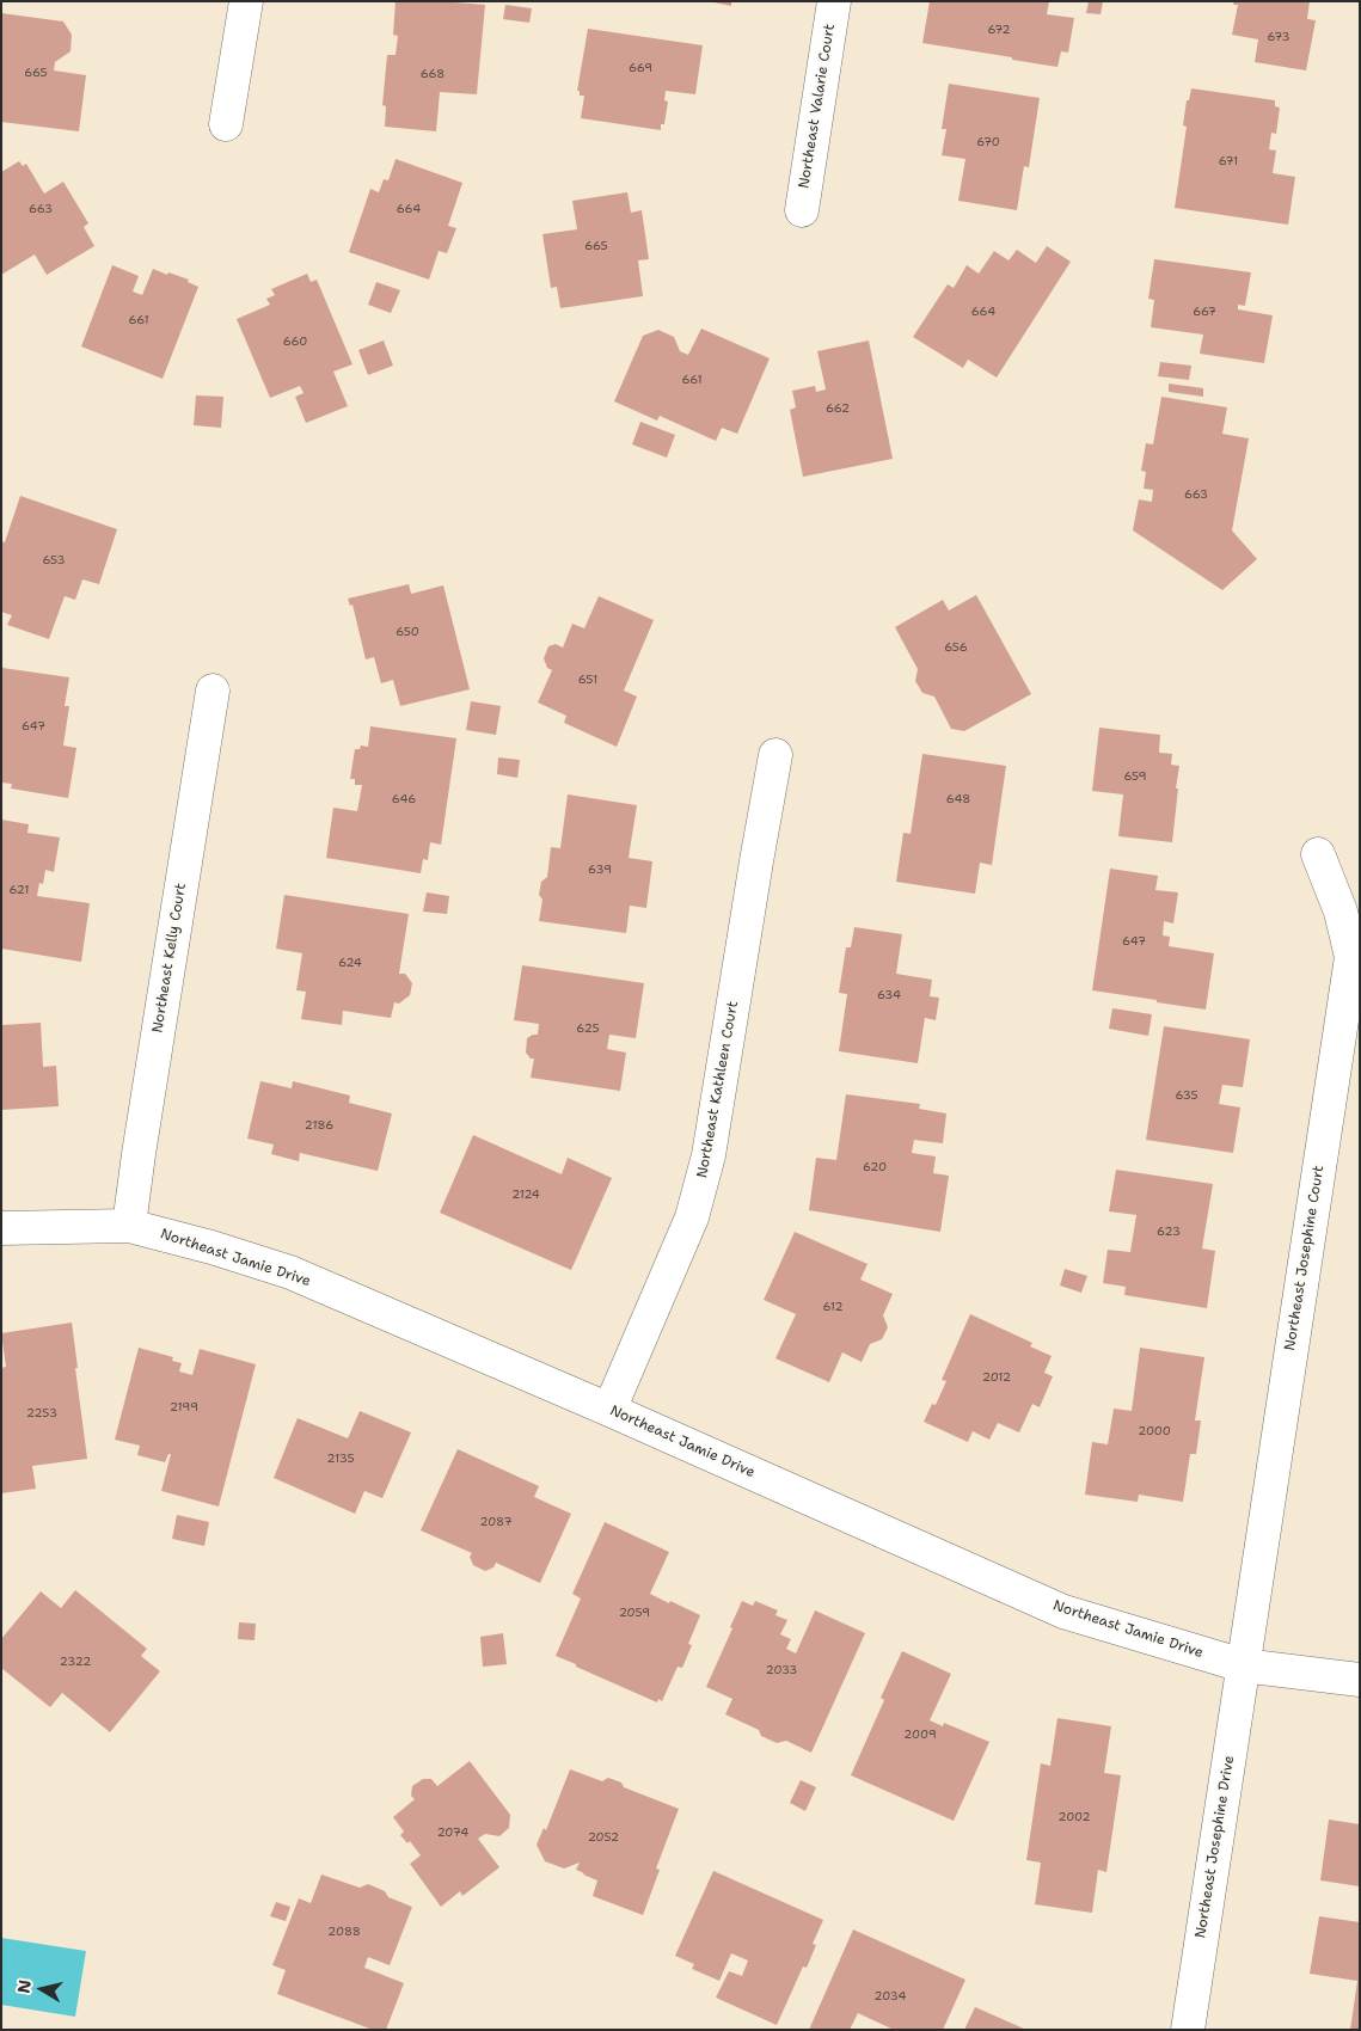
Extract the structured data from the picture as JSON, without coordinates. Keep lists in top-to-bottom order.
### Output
{
  "streets": {
    "street": [
      "Northeast Valarie Court",
      "Northeast Kelly Court",
      "Northeast Kathleen Court",
      "Northeast Jamie Drive",
      "Northeast Josephine Court",
      "Northeast Josephine Drive"
    ]
  },
  "crossings": [
    ["Northeast Kelly Court", "Northeast Jamie Drive"],
    ["Northeast Kathleen Court", "Northeast Jamie Drive"],
    ["Northeast Jamie Drive", "Northeast Josephine Court"],
    ["Northeast Jamie Drive", "Northeast Josephine Drive"],
    ["Northeast Josephine Court", "Northeast Josephine Drive"]
  ],
  "house_numbers": [
    "672",
    "673",
    "669",
    "665",
    "668",
    "670",
    "671",
    "663",
    "664",
    "665",
    "664",
    "667",
    "661",
    "660",
    "661",
    "662",
    "663",
    "653",
    "650",
    "656",
    "651",
    "647",
    "659",
    "646",
    "648",
    "639",
    "621",
    "647",
    "624",
    "634",
    "625",
    "635",
    "2186",
    "620",
    "2124",
    "623",
    "612",
    "2012",
    "2199",
    "2253",
    "2000",
    "2135",
    "2087",
    "2059",
    "2322",
    "2033",
    "2009",
    "2002",
    "2074",
    "2052",
    "2088",
    "2034"
  ],
  "north": "left"
}
